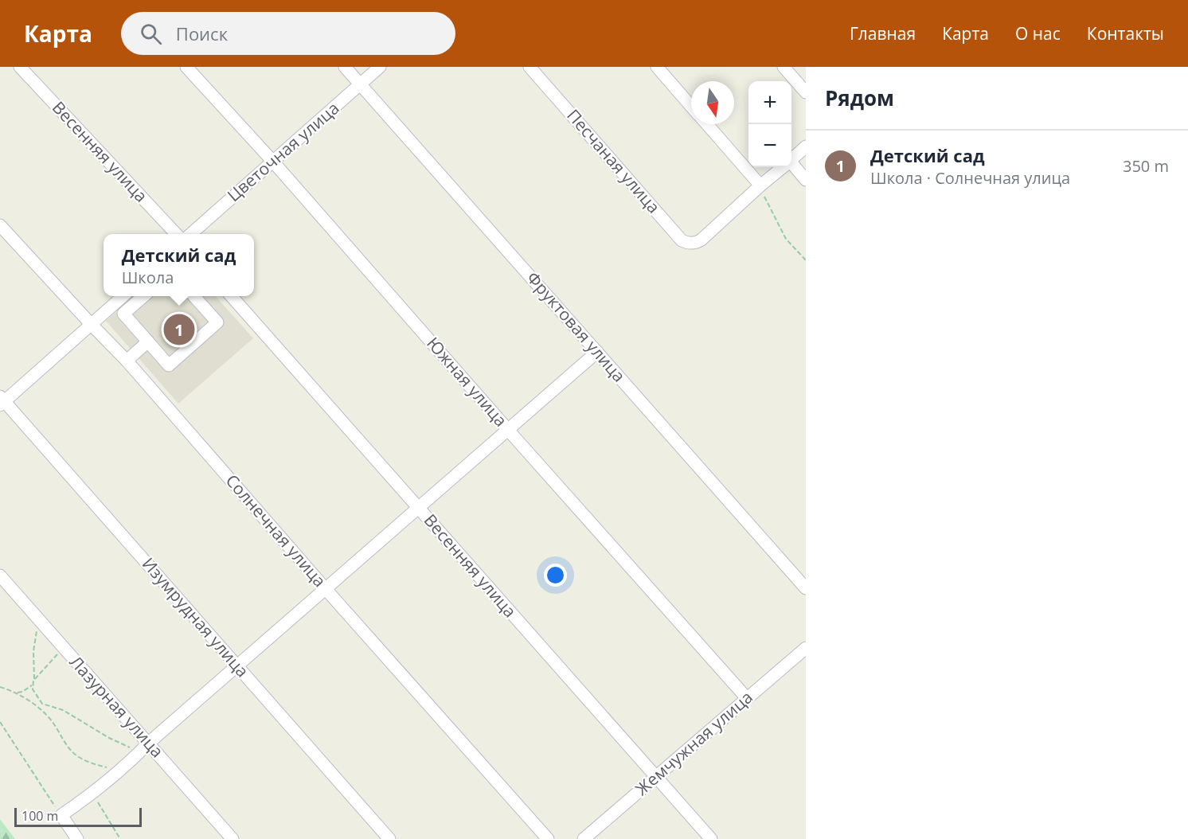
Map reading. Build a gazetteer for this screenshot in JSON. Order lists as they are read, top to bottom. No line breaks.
{"streets":{"street":["Весенняя улица","Цветочная улица","Песчаная улица","Фруктовая улица","Южная улица","Солнечная улица","Изумрудная улица","Лазурная улица","Жемчужная улица"]},"crossings":[["Весенняя улица","Жемчужная улица"],["Цветочная улица","Фруктовая улица"],["Цветочная улица","Южная улица"],["Южная улица","Жемчужная улица"]],"scale_bar":"100 m","north":"bottom","page":{"header":"Карта","search":"Поиск","nav":["Главная","Карта","О нас","Контакты"],"heading":"Рядом","map_buttons":["+","−"],"list":[{"mark":"1","name":"Детский сад","note":"Школа · Солнечная улица","value":"350 m"}],"popup":["Детский сад","Школа"],"pins":"1","scale":"100 m"}}
